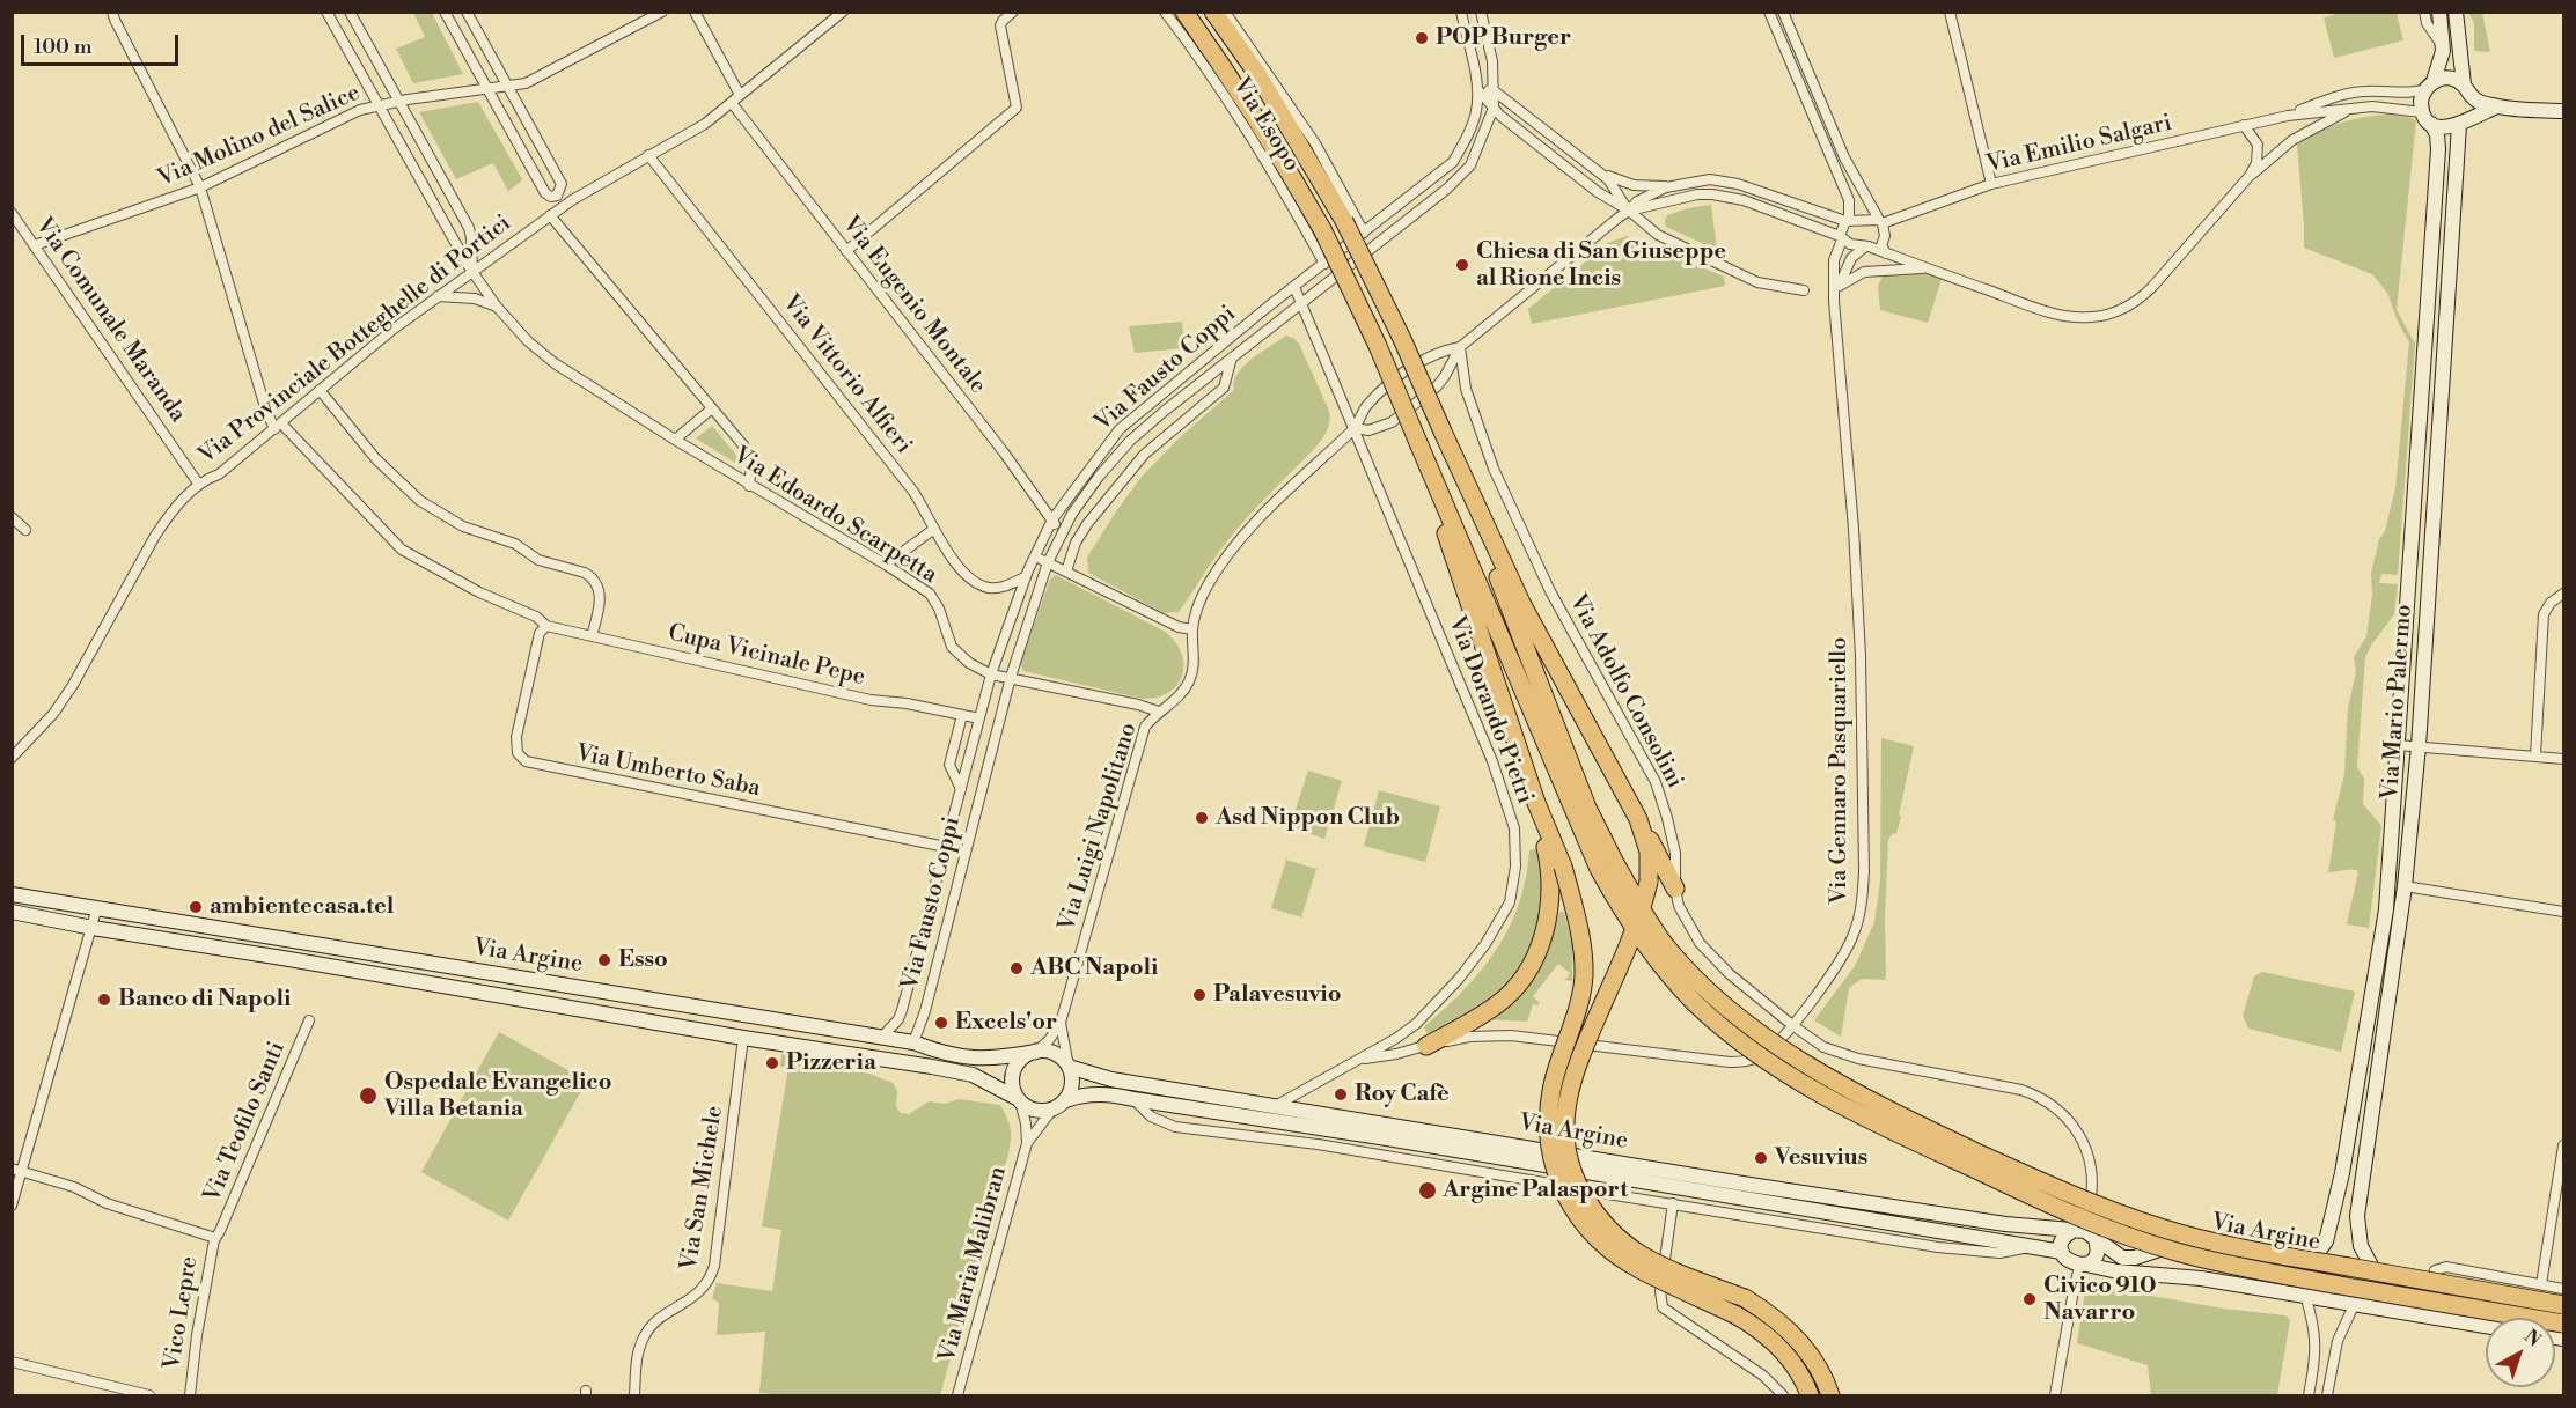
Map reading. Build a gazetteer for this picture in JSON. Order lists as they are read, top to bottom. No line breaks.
{"streets":{"street":["Via Esopo","Via Molino del Salice","Via Emilio Salgari","Via Eugenio Montale","Via Comunale Maranda","Via Provinciale Botteghelle di Portici","Via Fausto Coppi","Via Vittorio Alfieri","Via Edoardo Scarpetta","Cupa Vicinale Pepe","Via Adolfo Consolini","Via Mario Palermo","Via Dorando Pietri","Via Gennaro Pasquariello","Via Umberto Saba","Via Luigi Napolitano","Via Argine","Via Teofilo Santi","Via San Michele","Via Maria Malibran","Vico Lepre"]},"crossings":[["Via Esopo","Via Fausto Coppi"],["Via Molino del Salice","Via Comunale Maranda"],["Via Molino del Salice","Via Edoardo Scarpetta"],["Via Emilio Salgari","Via Mario Palermo"],["Via Emilio Salgari","Via Gennaro Pasquariello"],["Via Eugenio Montale","Via Provinciale Botteghelle di Portici"],["Via Eugenio Montale","Via Fausto Coppi"],["Via Comunale Maranda","Via Provinciale Botteghelle di Portici"],["Via Provinciale Botteghelle di Portici","Via Vittorio Alfieri"],["Via Provinciale Botteghelle di Portici","Via Edoardo Scarpetta"],["Via Provinciale Botteghelle di Portici","Cupa Vicinale Pepe"],["Via Fausto Coppi","Via Vittorio Alfieri"],["Via Fausto Coppi","Via Edoardo Scarpetta"],["Via Fausto Coppi","Cupa Vicinale Pepe"],["Via Fausto Coppi","Via Dorando Pietri"],["Via Fausto Coppi","Via Umberto Saba"],["Via Fausto Coppi","Via Argine"],["Via Edoardo Scarpetta","Via Luigi Napolitano"],["Cupa Vicinale Pepe","Via Umberto Saba"],["Via Adolfo Consolini","Via Gennaro Pasquariello"],["Via Adolfo Consolini","Via Luigi Napolitano"],["Via Adolfo Consolini","Via Argine"],["Via Mario Palermo","Via Argine"],["Via Dorando Pietri","Via Gennaro Pasquariello"],["Via Dorando Pietri","Via Luigi Napolitano"],["Via Dorando Pietri","Via Argine"],["Via Luigi Napolitano","Via Argine"],["Via Luigi Napolitano","Via Maria Malibran"],["Via Argine","Via San Michele"],["Via Argine","Via Maria Malibran"],["Via Teofilo Santi","Vico Lepre"]],"places":["POP Burger","Chiesa di San Giuseppe al Rione Incis","Asd Nippon Club","ambientecasa.tel","Esso","ABC Napoli","Palavesuvio","Banco di Napoli","Excels'or","Pizzeria","Roy Cafè","Ospedale Evangelico Villa Betania","Vesuvius","Argine Palasport","Civico 910 Navarro"],"scale_bar":"100 m","north":"top right"}
